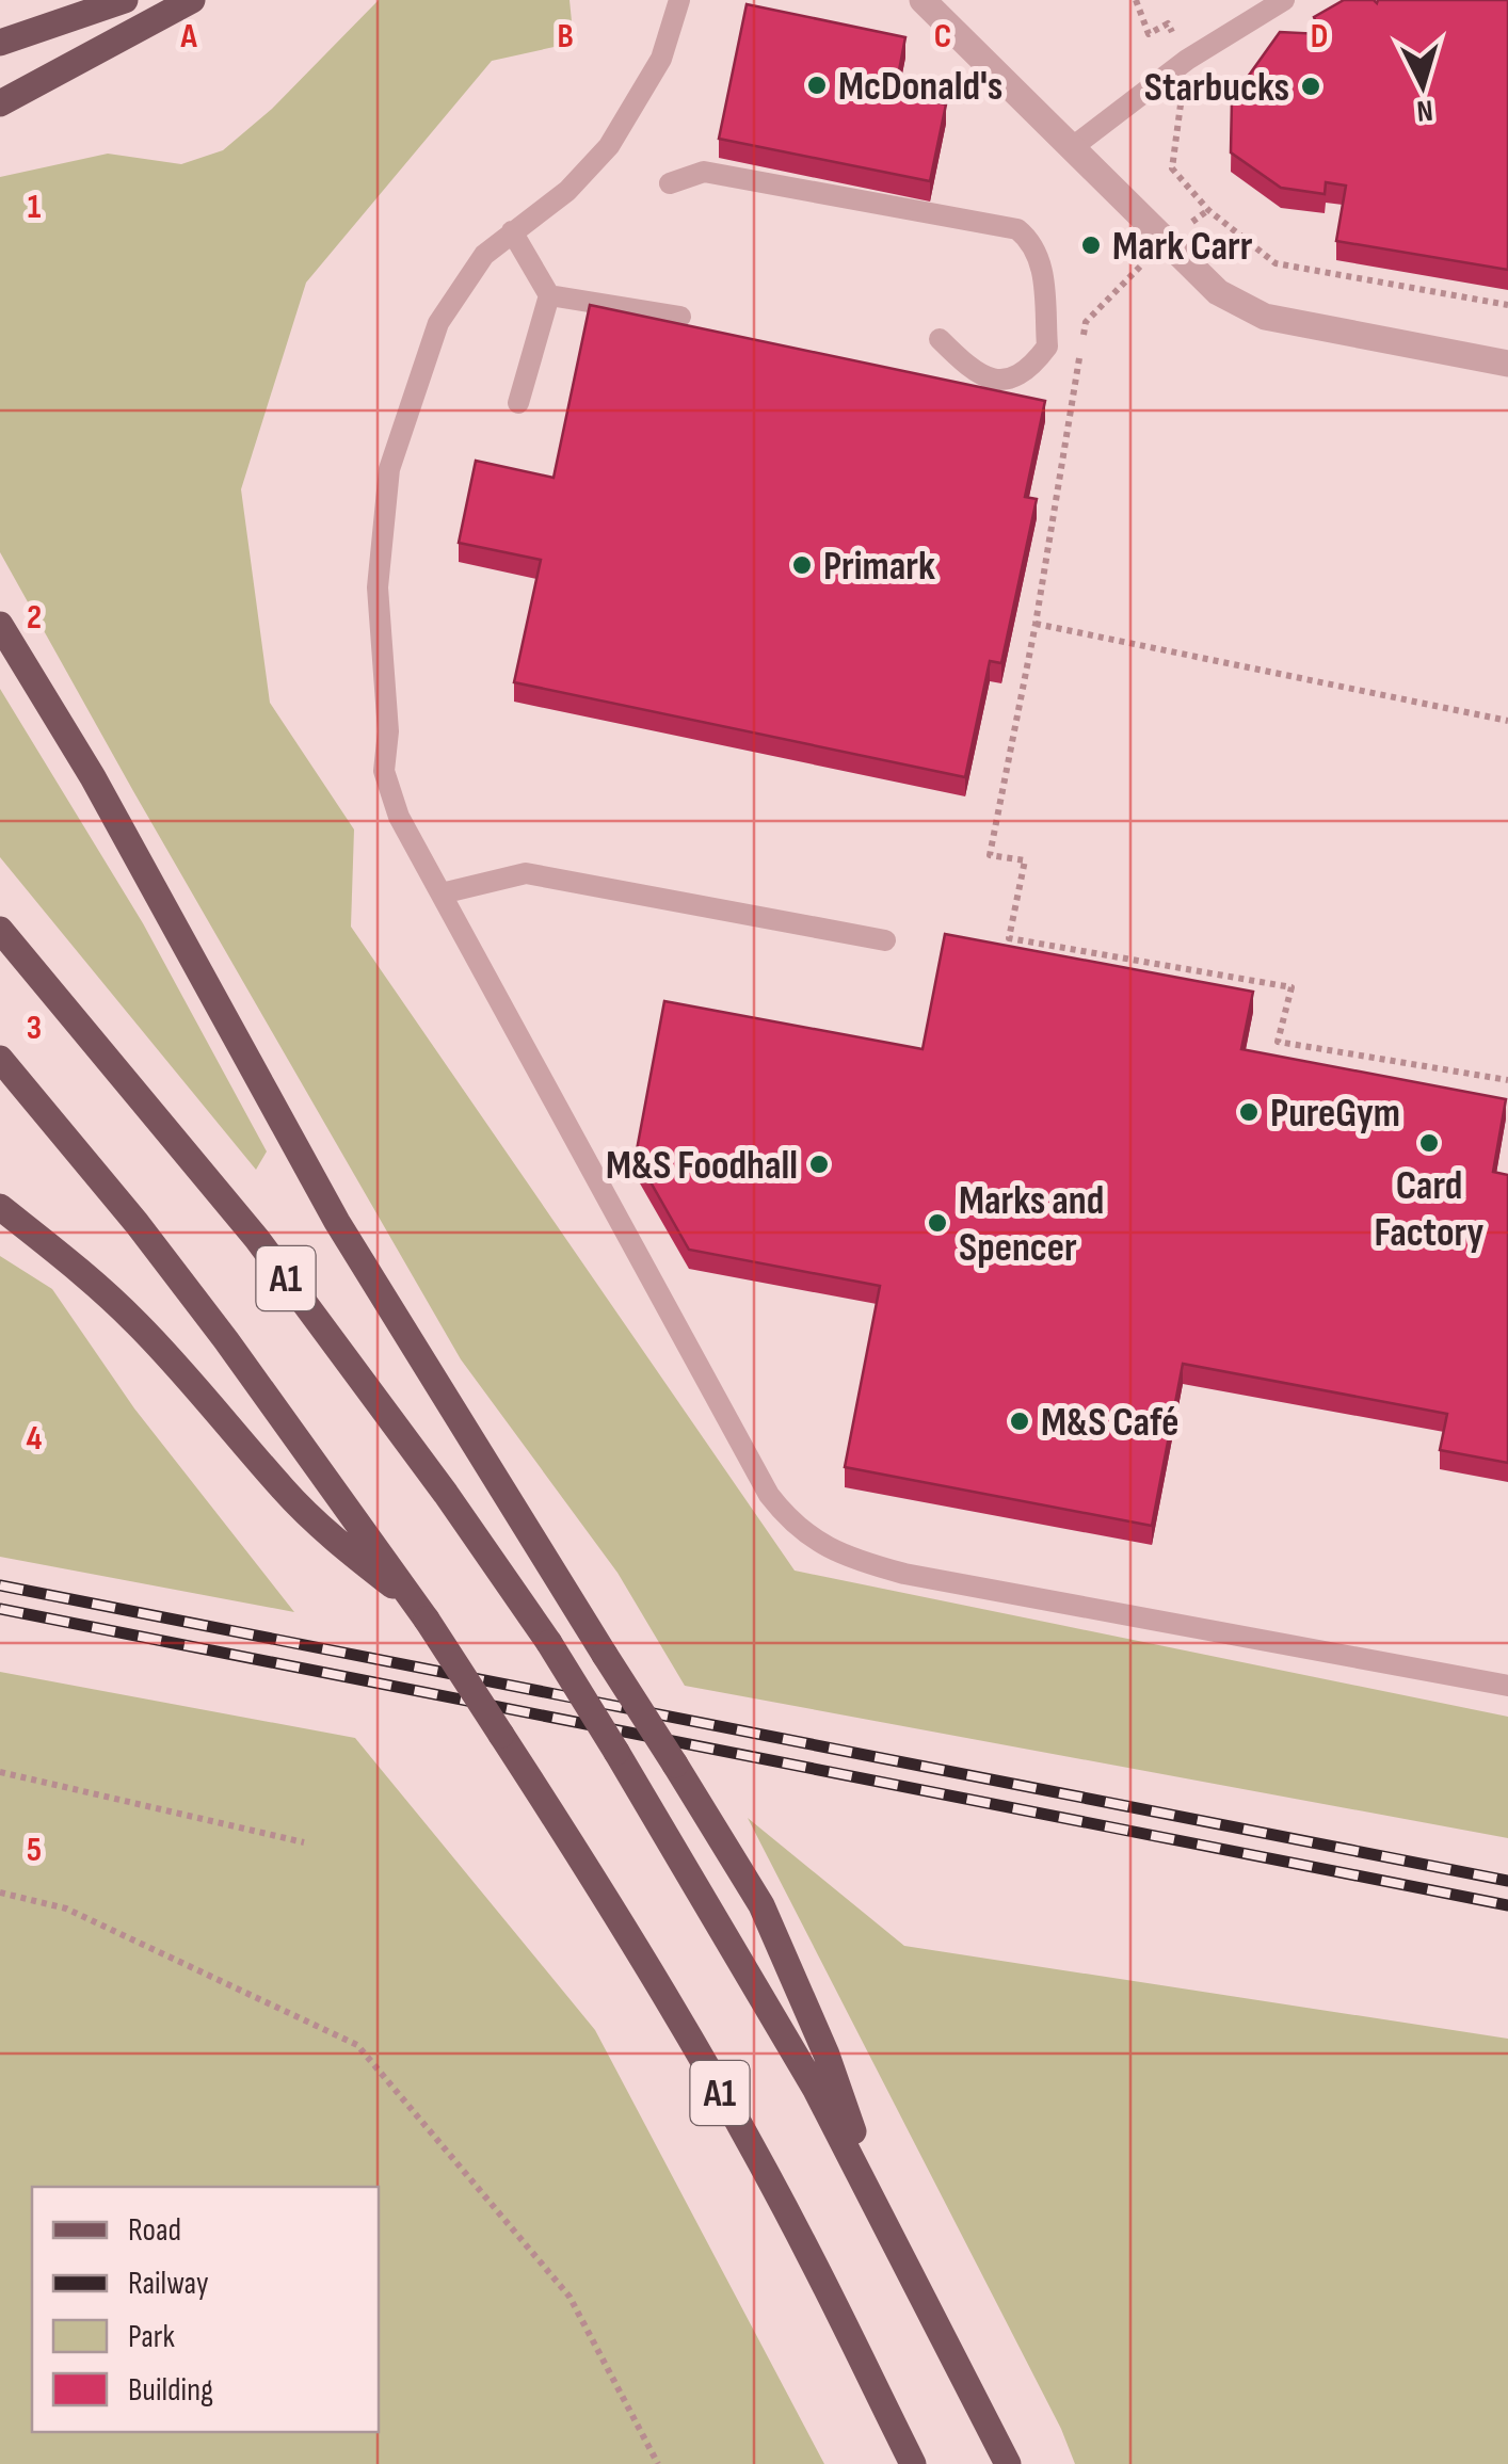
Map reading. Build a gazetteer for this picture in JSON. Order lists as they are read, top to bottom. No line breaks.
{"streets":{"main road":["A1"]},"places":["McDonald's","Starbucks","Mark Carr","Primark","PureGym","Card Factory","M&S Foodhall","Marks and Spencer","M&S Café"],"legend":["Road","Railway","Park","Building"],"north":"bottom","grid":{"columns":["A","B","C","D"],"rows":["1","2","3","4","5"]}}
